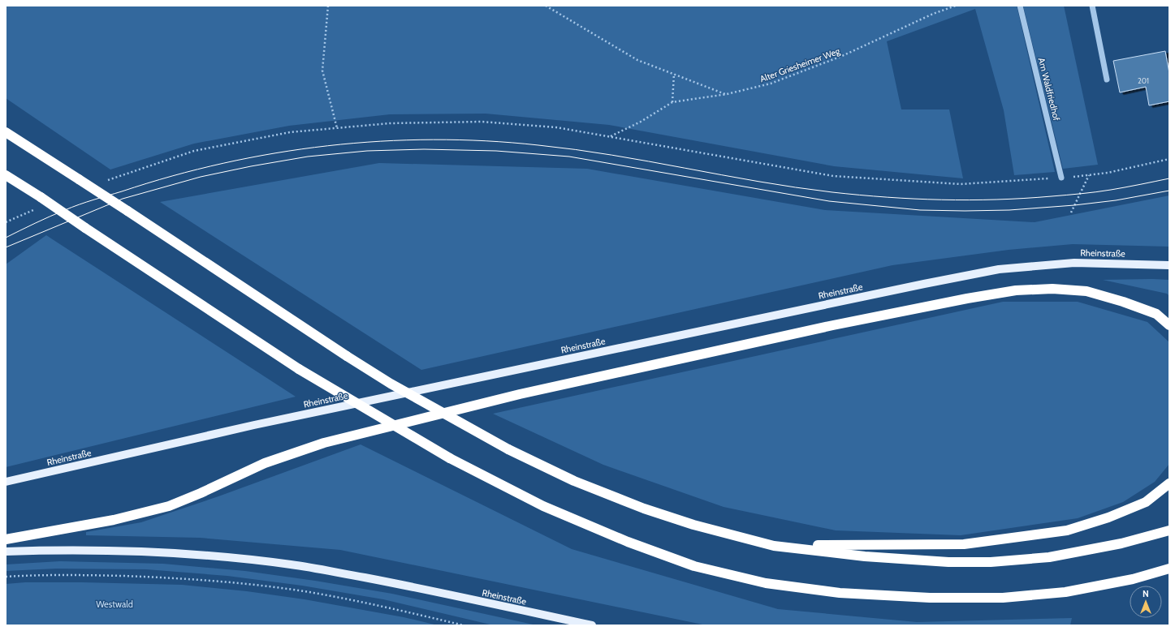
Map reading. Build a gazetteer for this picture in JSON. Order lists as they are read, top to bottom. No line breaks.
{"streets":{"main road":["Rheinstraße"],"lane":["Am Waldfriedhof"],"path":["Alter Griesheimer Weg"]},"parks":["Westwald"],"house_numbers":["201"],"north":"top"}
